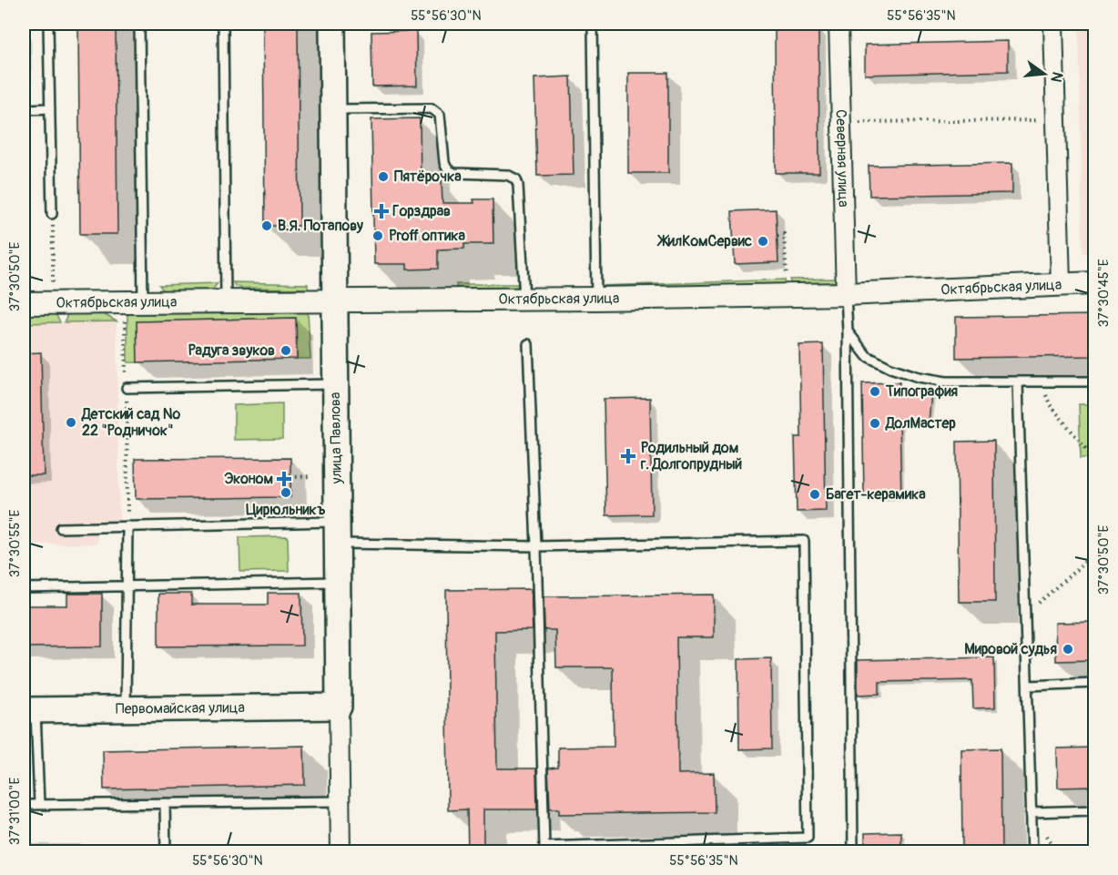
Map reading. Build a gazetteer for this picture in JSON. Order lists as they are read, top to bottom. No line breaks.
{"streets":{"main road":["улица Павлова","Первомайская улица"],"street":["Северная улица","Октябрьская улица"]},"crossings":[["Северная улица","Октябрьская улица"],["Октябрьская улица","улица Павлова"],["улица Павлова","Первомайская улица"]],"places":{"other":["Пятёрочка","В.Я. Потапову","Proff оптика","ЖилКомСервис","Радуга звуков","Типография","Детский сад № 22 \"Родничок\"","ДолМастер","Цирюльникъ","Багет-керамика","Мировой судья"],"health":["Горздрав","Родильный дом г. Долгопрудный","Эконом"]},"north":"right","coordinates":["55°56'30\"N","55°56'35\"N","37°30'50\"E","37°30'45\"E","37°30'55\"E","37°31'00\"E"]}
